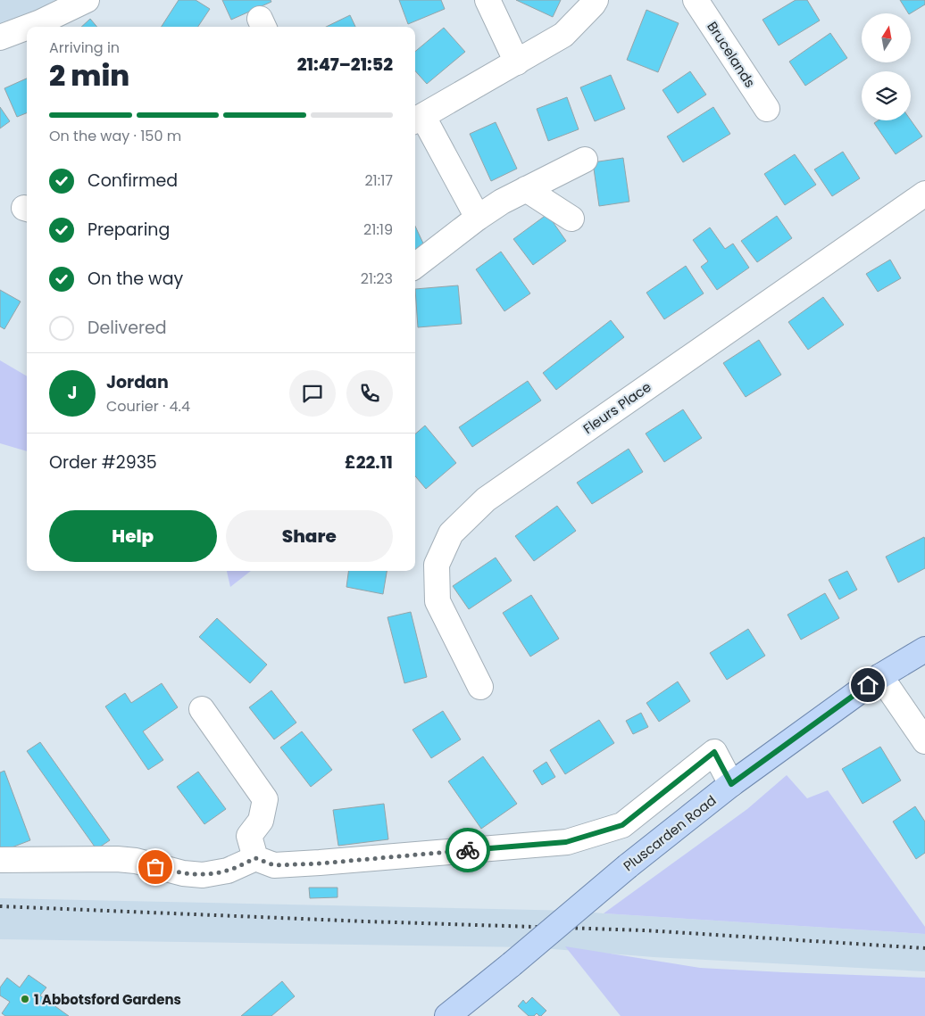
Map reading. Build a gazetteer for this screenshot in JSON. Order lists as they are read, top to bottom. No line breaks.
{"streets":{"main road":["Pluscarden Road"],"street":["Brucelands","Fleurs Place"]},"places":["1 Abbotsford Gardens"],"north":"top","page":{"heading":["2 min","Arriving in","21:47–21:52"],"panel":["Jordan","Courier · 4.4","Order #2935","£22.11"],"bar":"On the way · 150 m","list":[["Confirmed","21:17"],["Preparing","21:19"],["On the way","21:23"],"Delivered"],"round":"J","buttons":["Help","Share"]}}
